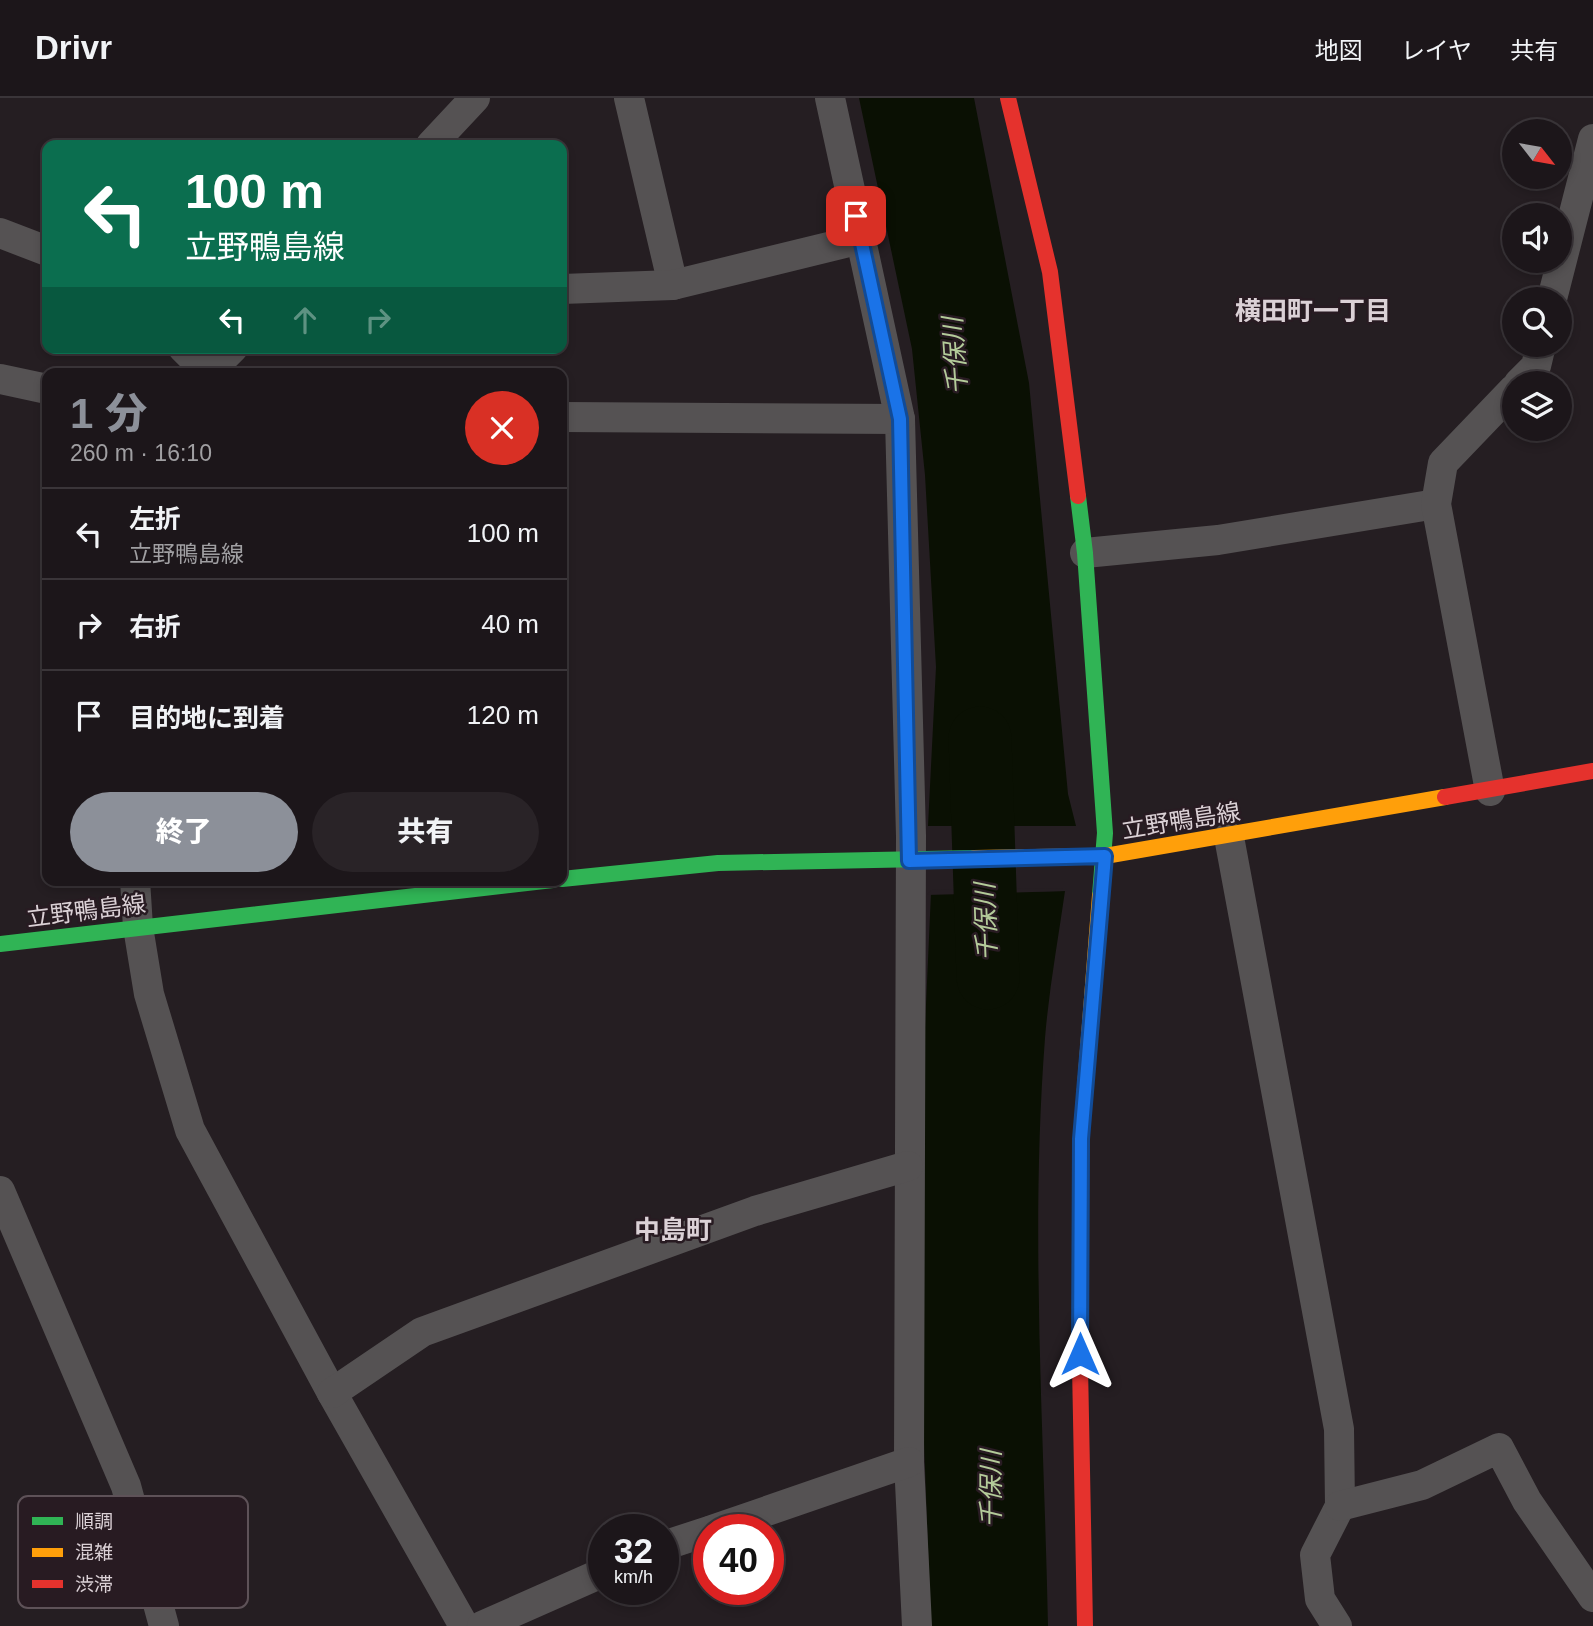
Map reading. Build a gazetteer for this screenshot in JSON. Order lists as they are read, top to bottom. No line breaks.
{"streets":{"main road":["立野鴨島線"]},"districts":["横田町一丁目","中島町"],"water":["千保川"],"legend":["順調","混雑","渋滞"],"north":"bottom right","page":{"header":"Drivr","nav":["地図","レイヤ","共有"],"turn":["100 m","立野鴨島線"],"heading":["1 分","260 m · 16:10"],"list":[{"name":"左折","note":"立野鴨島線","value":"100 m"},{"name":"右折","value":"40 m"},{"name":"目的地に到着","value":"120 m"}],"buttons":["終了","共有"],"speed":"32 km/h","limit":"40"}}
